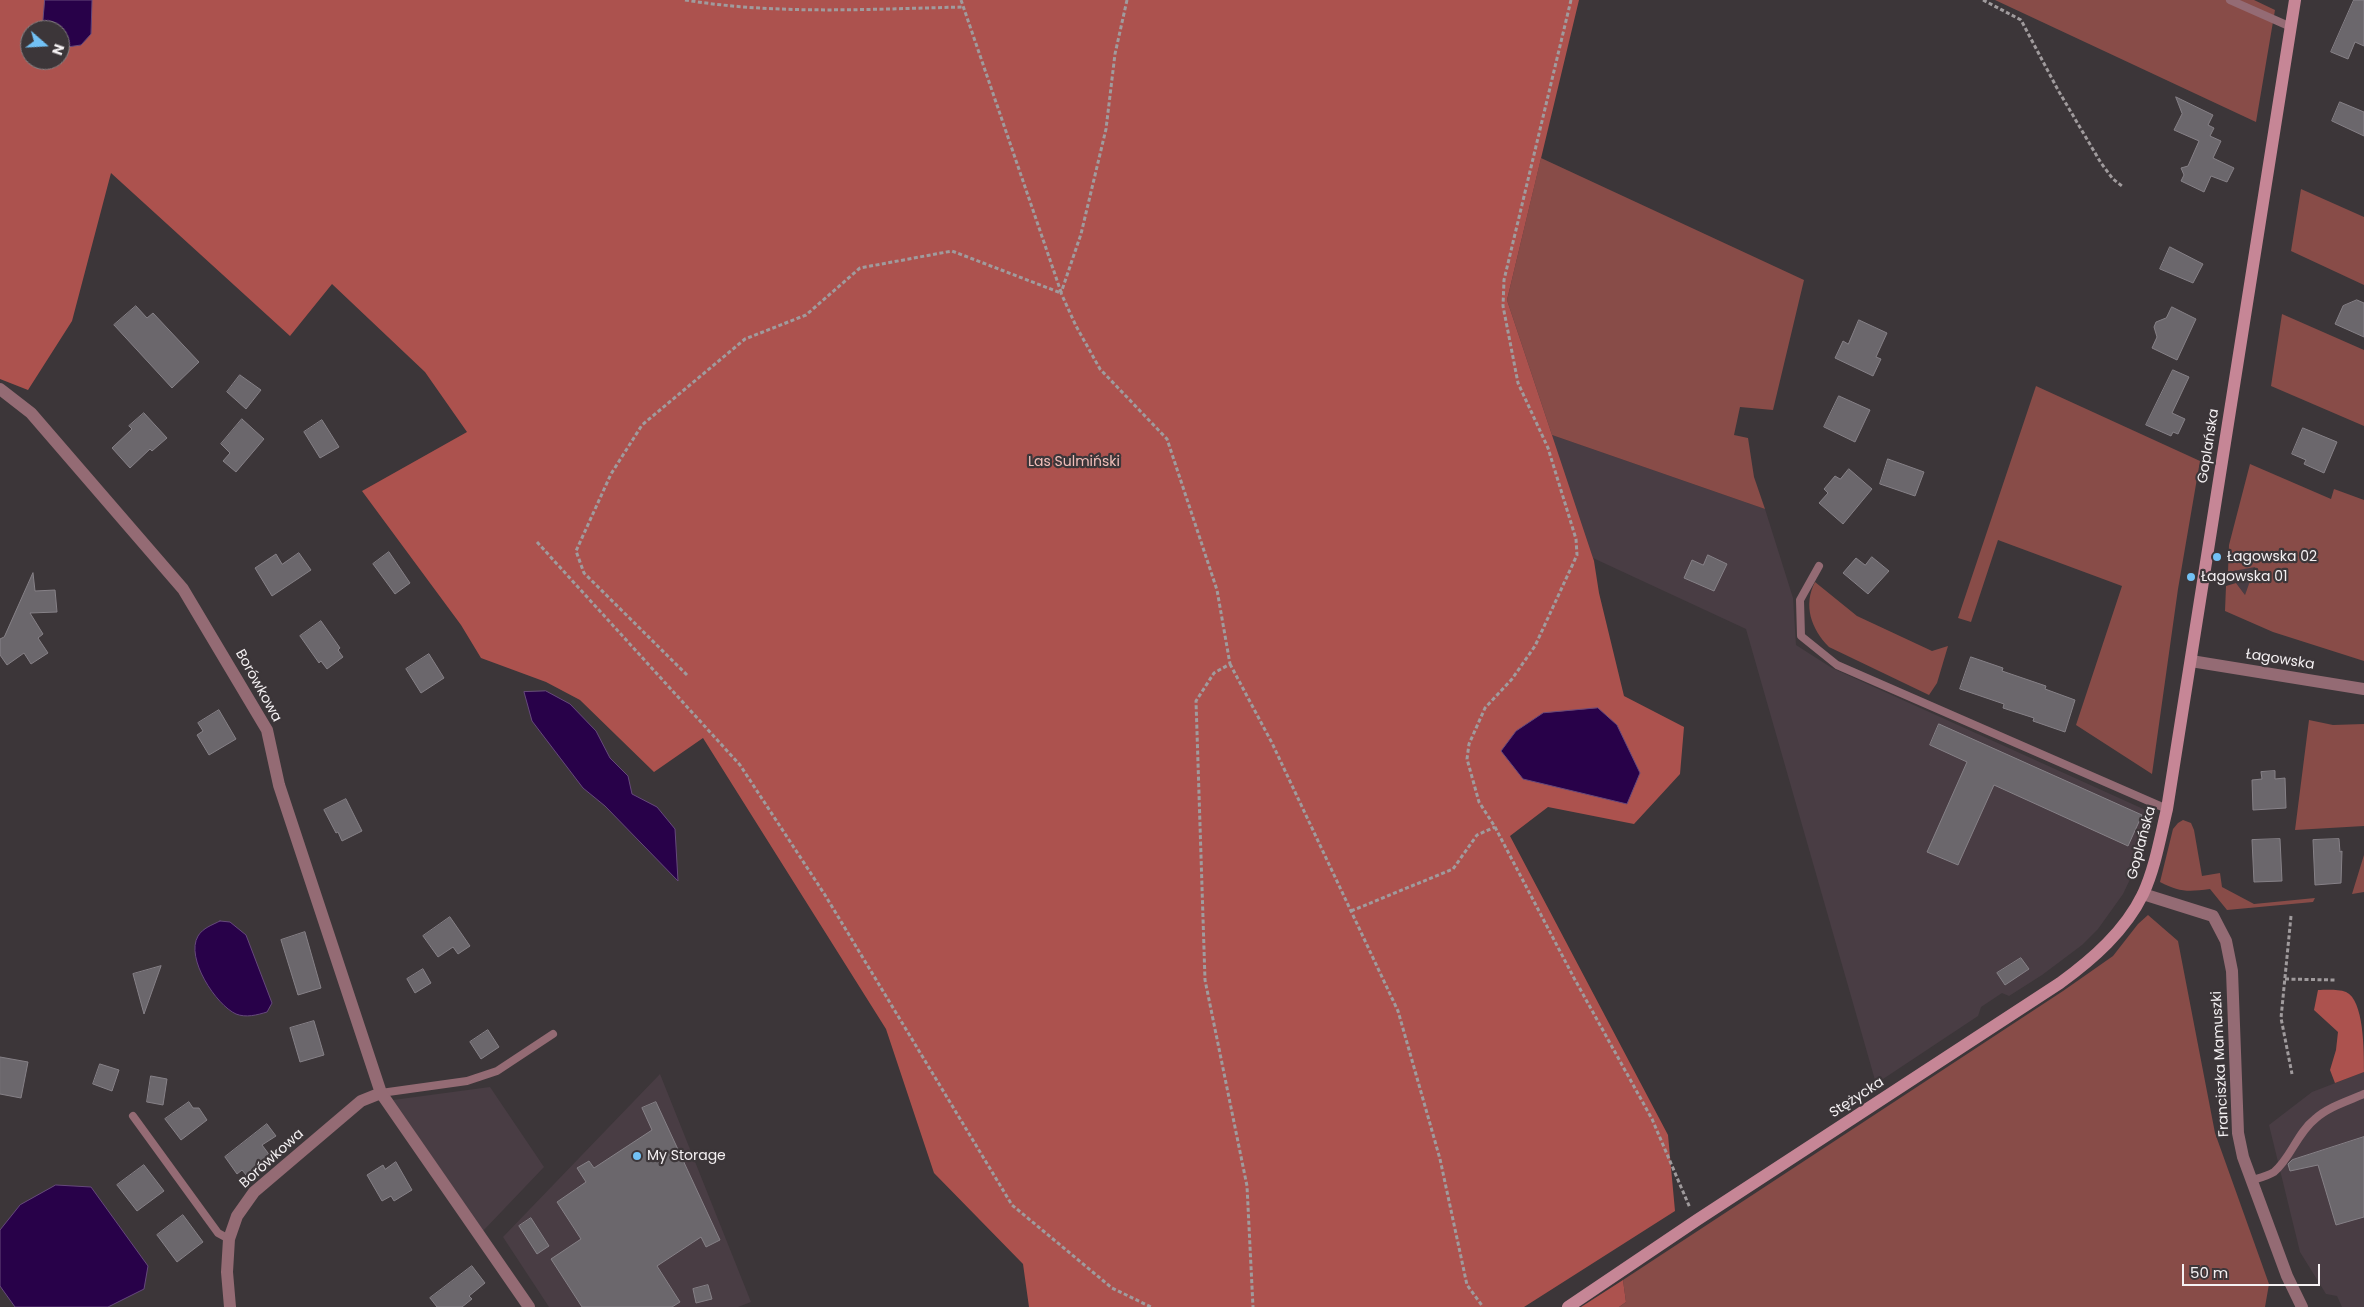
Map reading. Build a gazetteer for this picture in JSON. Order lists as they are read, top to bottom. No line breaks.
{"streets":{"street":["Goplańska","Łagowska","Borówkowa","Franciszka Mamuszki","Stężycka"]},"crossings":[["Goplańska","Łagowska"],["Goplańska","Franciszka Mamuszki"],["Goplańska","Stężycka"],["Franciszka Mamuszki","Stężycka"]],"parks":["Las Sulmiński"],"places":["Łagowska 02","Łagowska 01","My Storage"],"scale_bar":"50 m","north":"right"}
